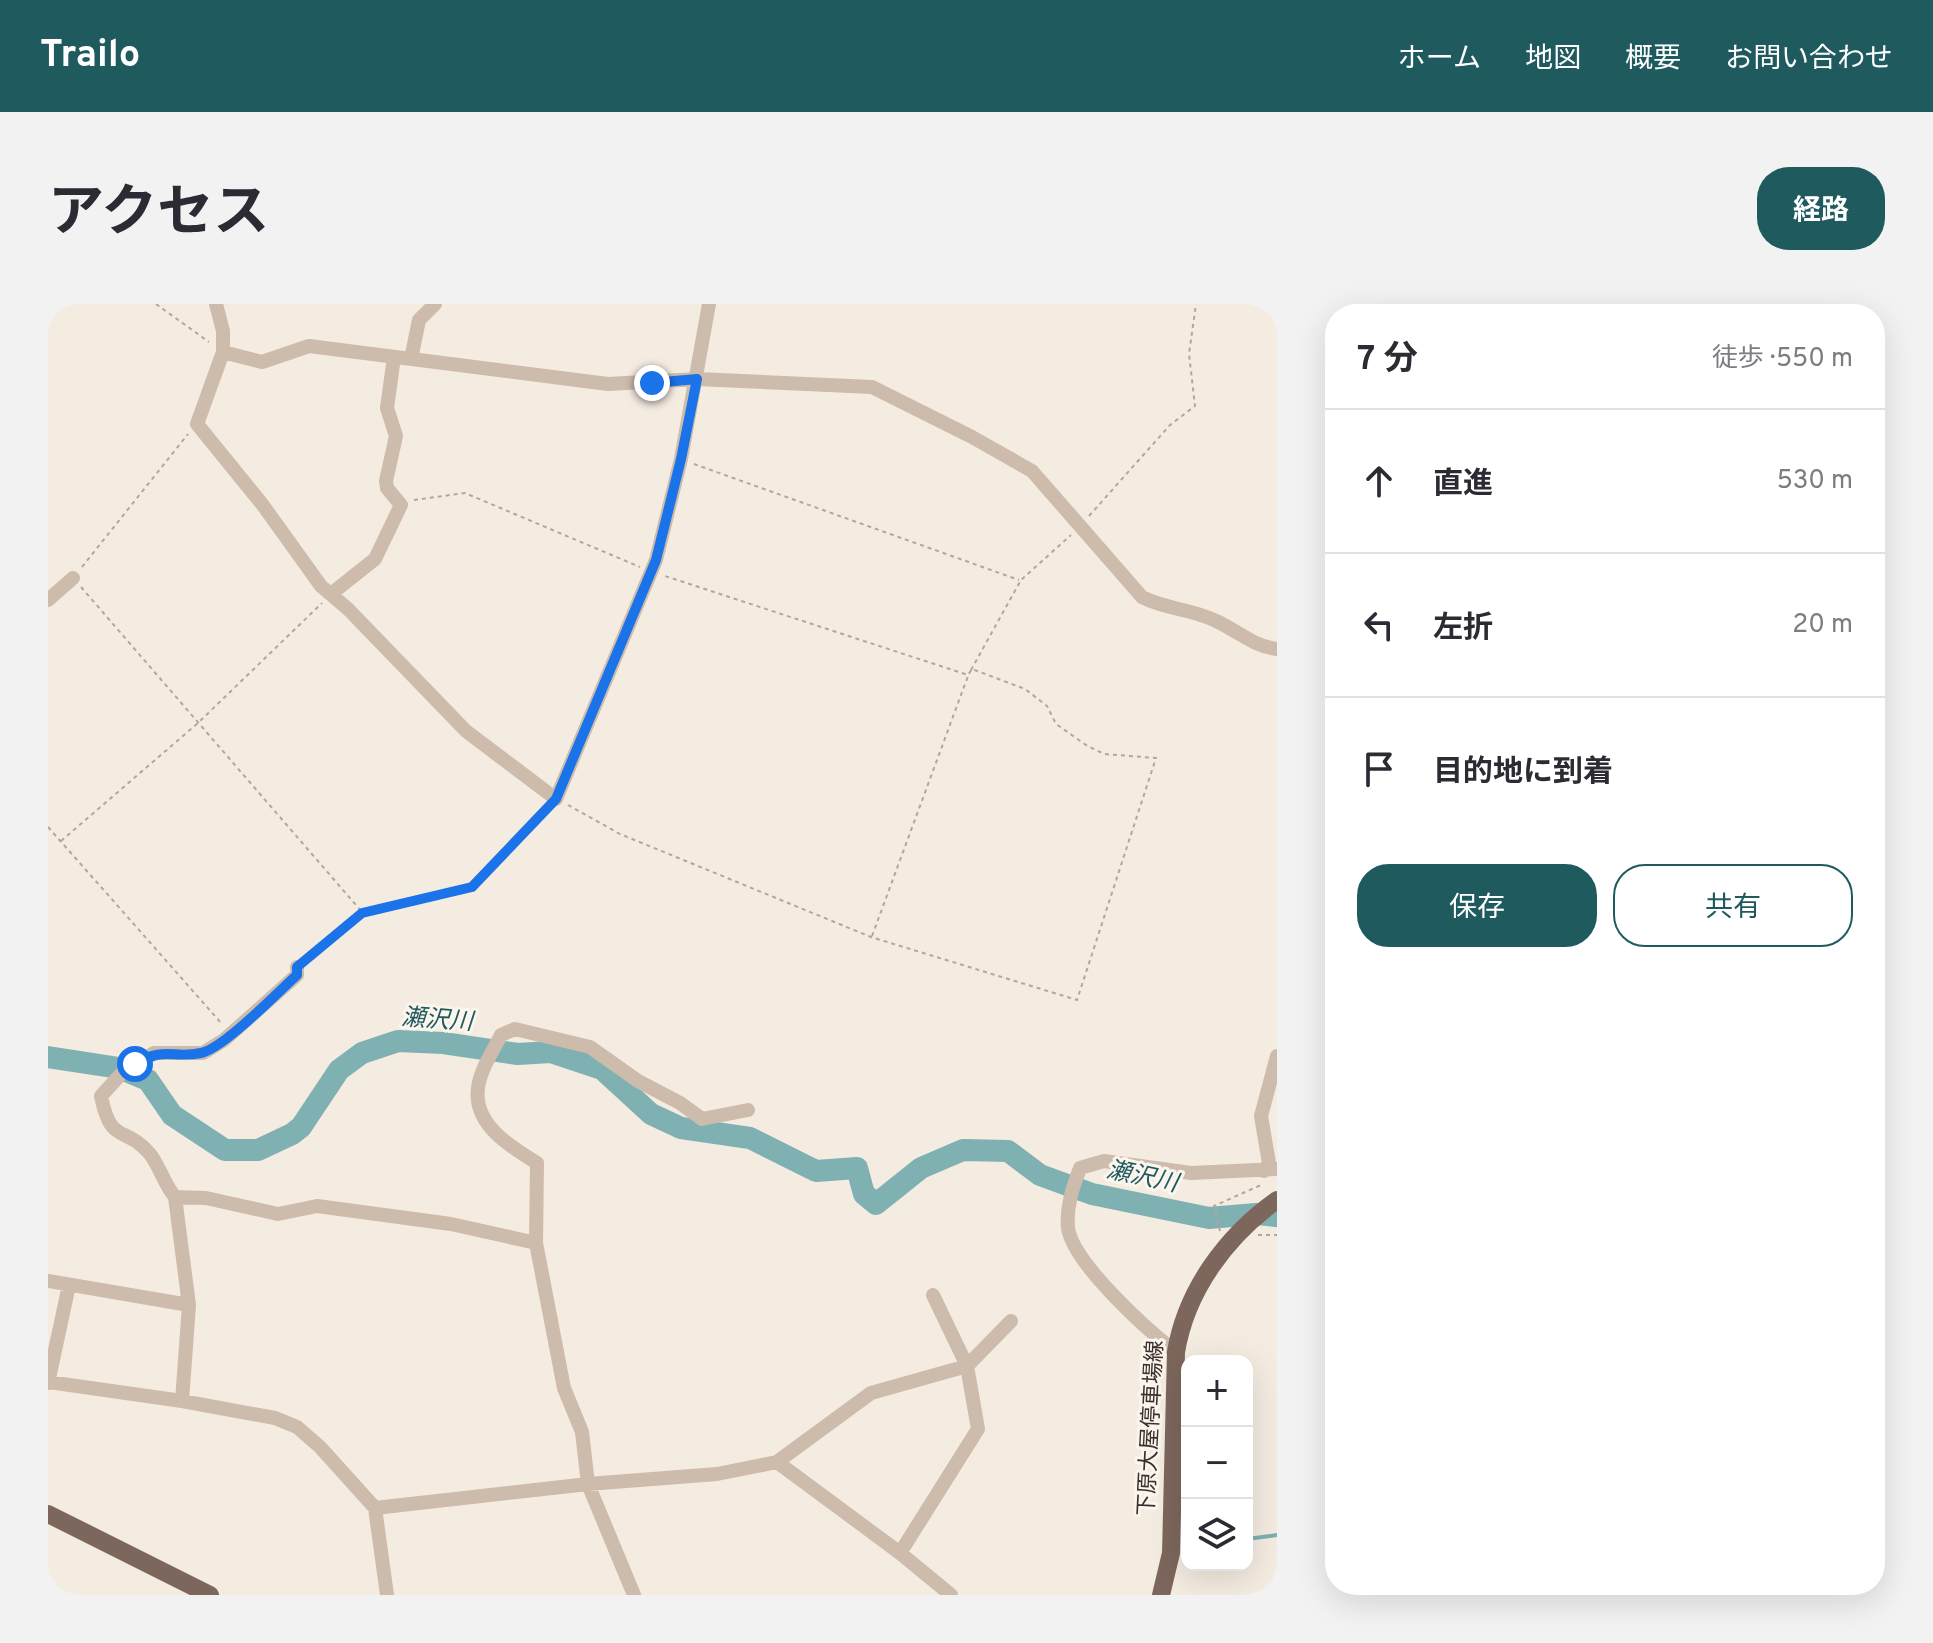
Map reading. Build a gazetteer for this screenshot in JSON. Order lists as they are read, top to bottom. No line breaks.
{"streets":{"main road":["下原大屋停車場線"]},"water":["瀬沢川"],"page":{"header":"Trailo","nav":["ホーム","地図","概要","お問い合わせ"],"title":"アクセス","buttons":["経路",["保存","共有"]],"heading":["7 分","徒歩 · 550 m"],"list":[["直進","530 m"],["左折","20 m"],"目的地に到着"],"map_buttons":["+","−"]}}
